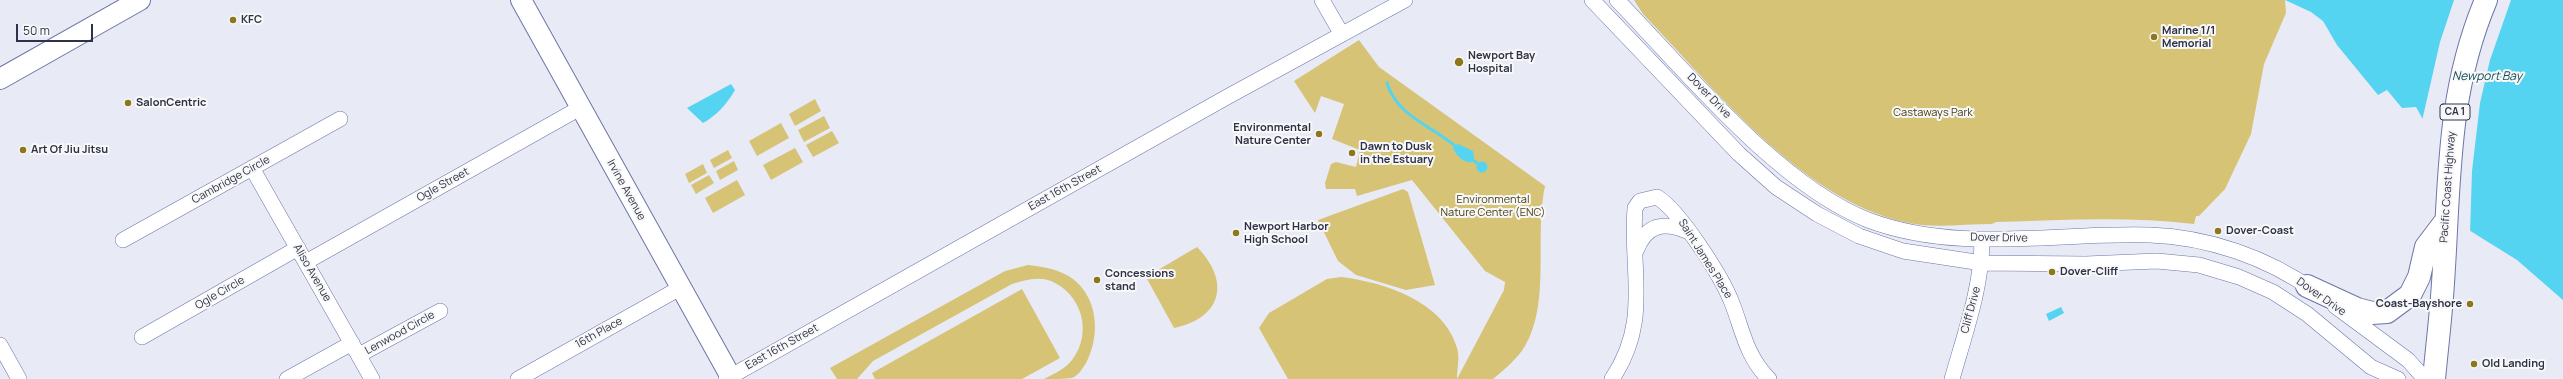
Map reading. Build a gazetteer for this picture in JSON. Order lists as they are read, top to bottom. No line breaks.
{"streets":{"highway":["CA 1","Pacific Coast Highway"],"main road":["Irvine Avenue"],"street":["Dover Drive","Cambridge Circle","Ogle Street","East 16th Street","Saint James Place","Aliso Avenue","Ogle Circle","Cliff Drive","Lenwood Circle","16th Place"]},"crossings":[["Dover Drive","Cliff Drive"],["Cambridge Circle","Aliso Avenue"],["Ogle Street","Irvine Avenue"],["Ogle Street","Aliso Avenue"],["East 16th Street","Irvine Avenue"],["Irvine Avenue","16th Place"],["Aliso Avenue","Ogle Circle"],["Aliso Avenue","Lenwood Circle"]],"water":["Newport Bay"],"parks":["Castaways Park","Environmental Nature Center (ENC)"],"places":["KFC","Marine 1/1 Memorial","Newport Bay Hospital","SalonCentric","Environmental Nature Center","Art Of Jiu Jitsu","Dawn to Dusk in the Estuary","Dover-Coast","Newport Harbor High School","Dover-Cliff","Concessions stand","Coast-Bayshore","Old Landing"],"scale_bar":"50 m"}
